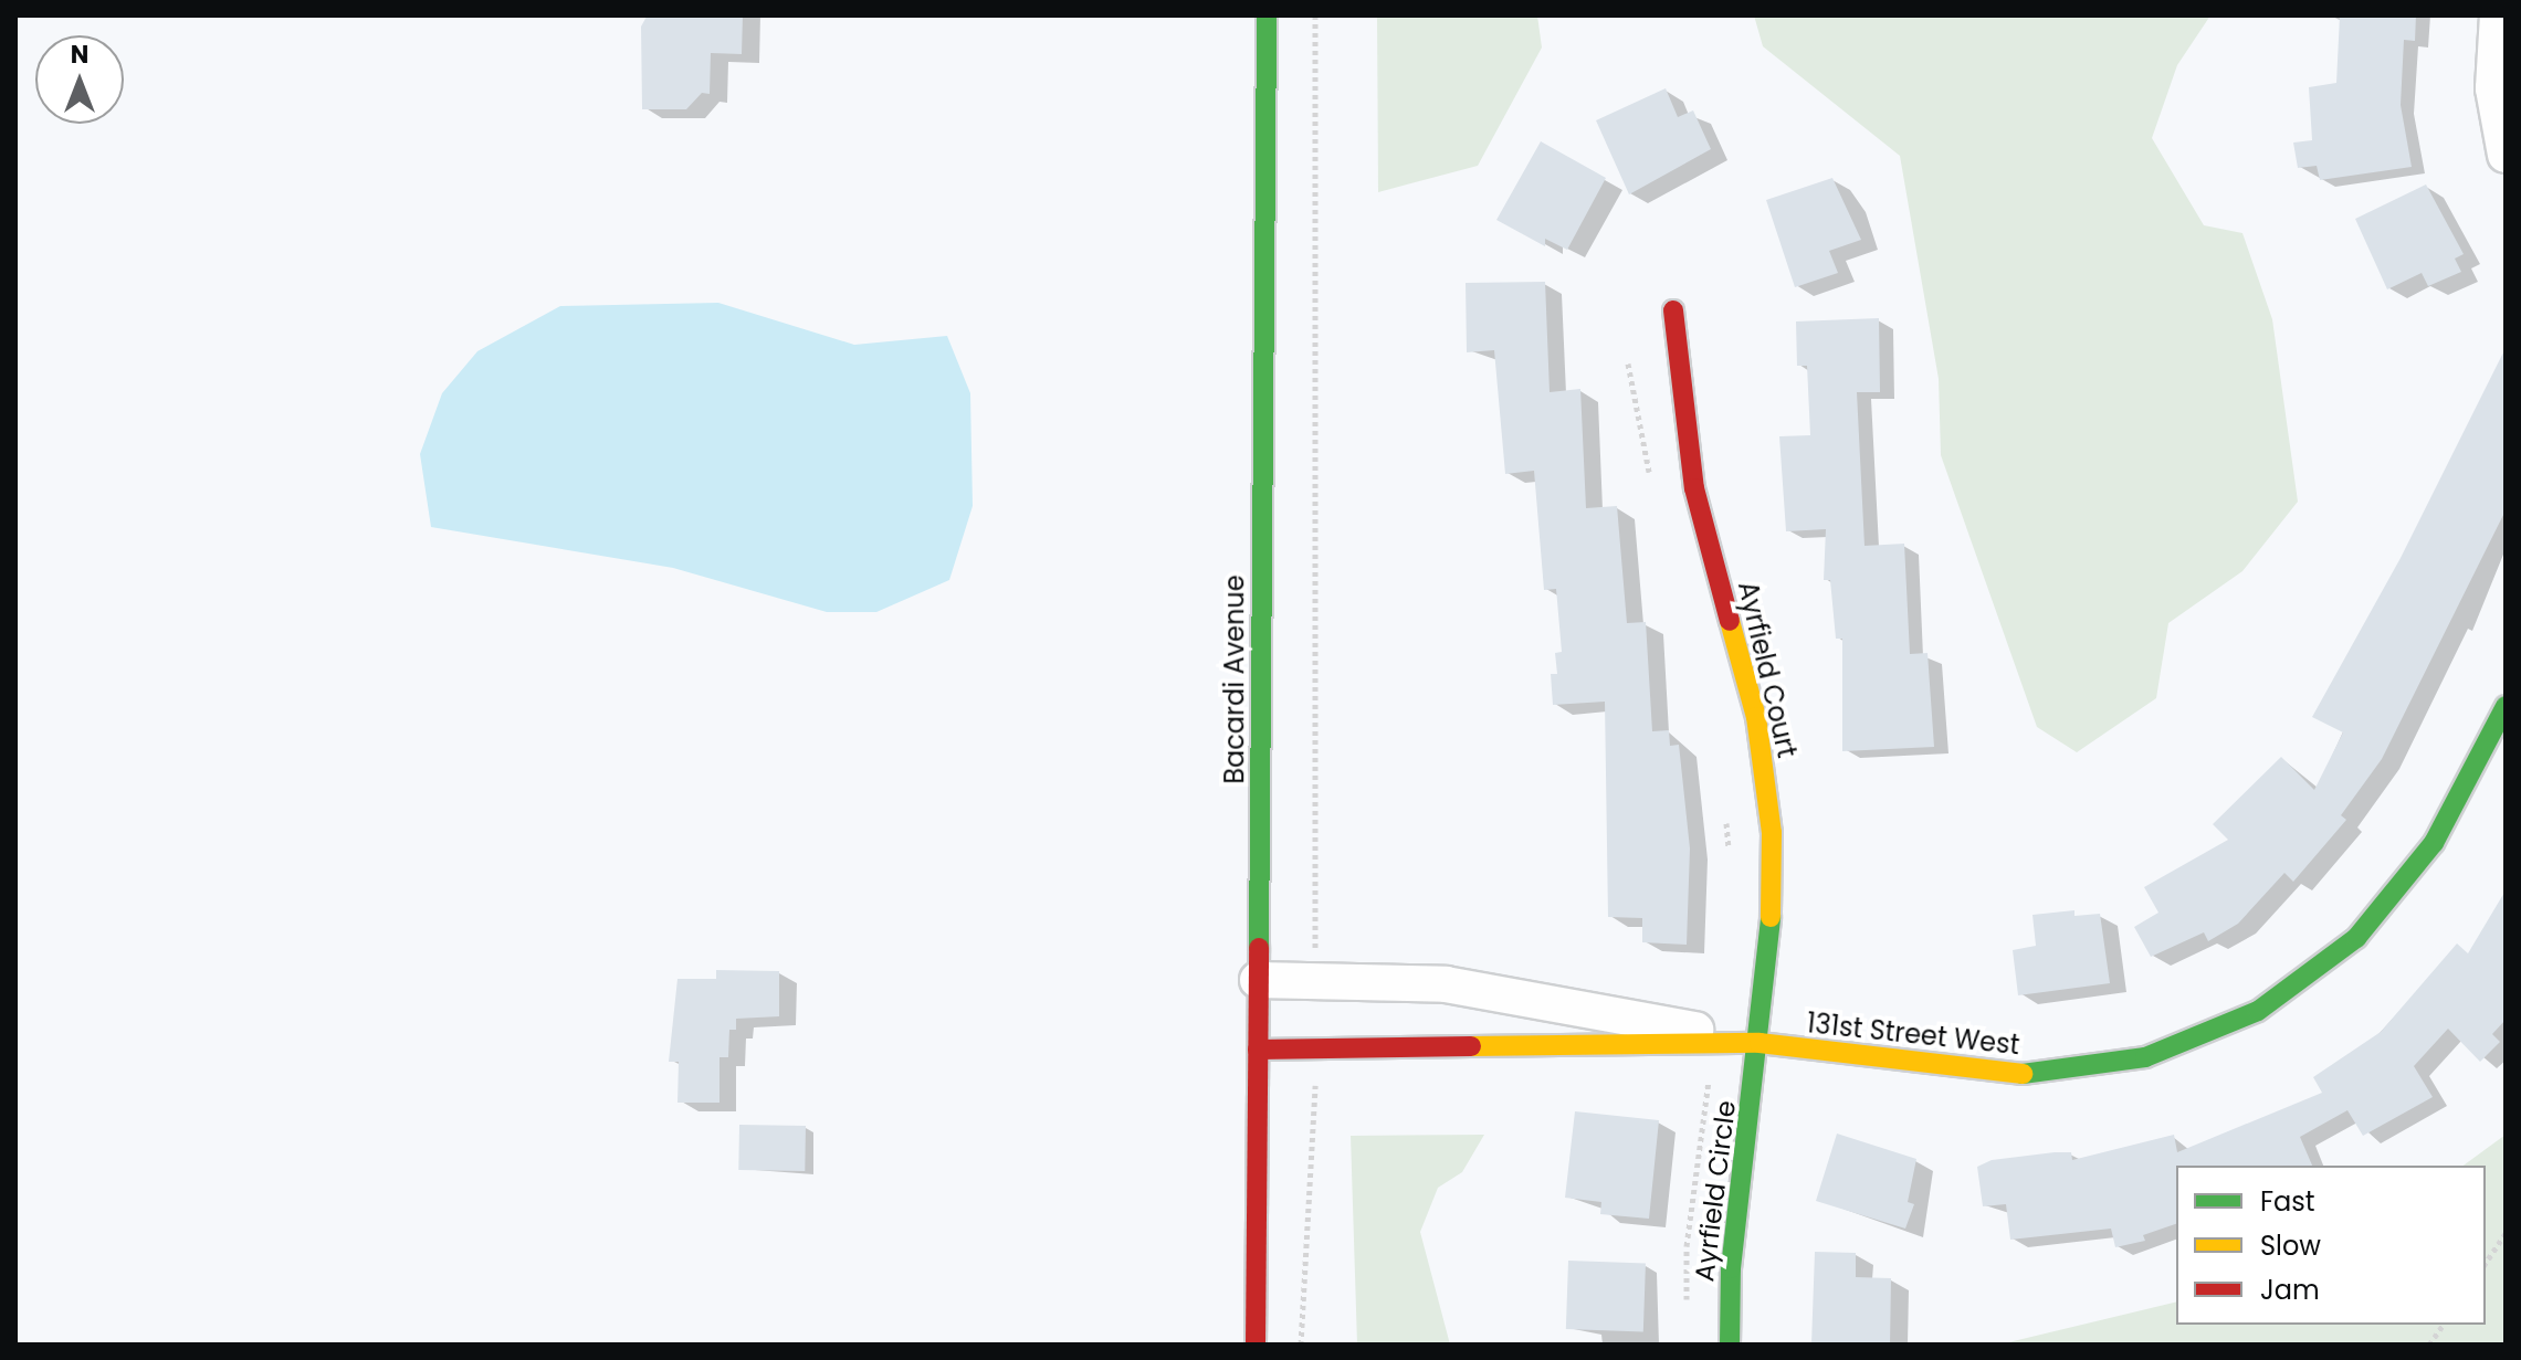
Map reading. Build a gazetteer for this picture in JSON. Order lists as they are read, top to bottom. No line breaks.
{"streets":{"street":["Ayrfield Court","Bacardi Avenue","131st Street West","Ayrfield Circle"]},"crossings":[["Ayrfield Court","131st Street West"],["Ayrfield Court","Ayrfield Circle"],["Bacardi Avenue","131st Street West"],["131st Street West","Ayrfield Circle"]],"legend":["Fast","Slow","Jam"],"north":"top"}
